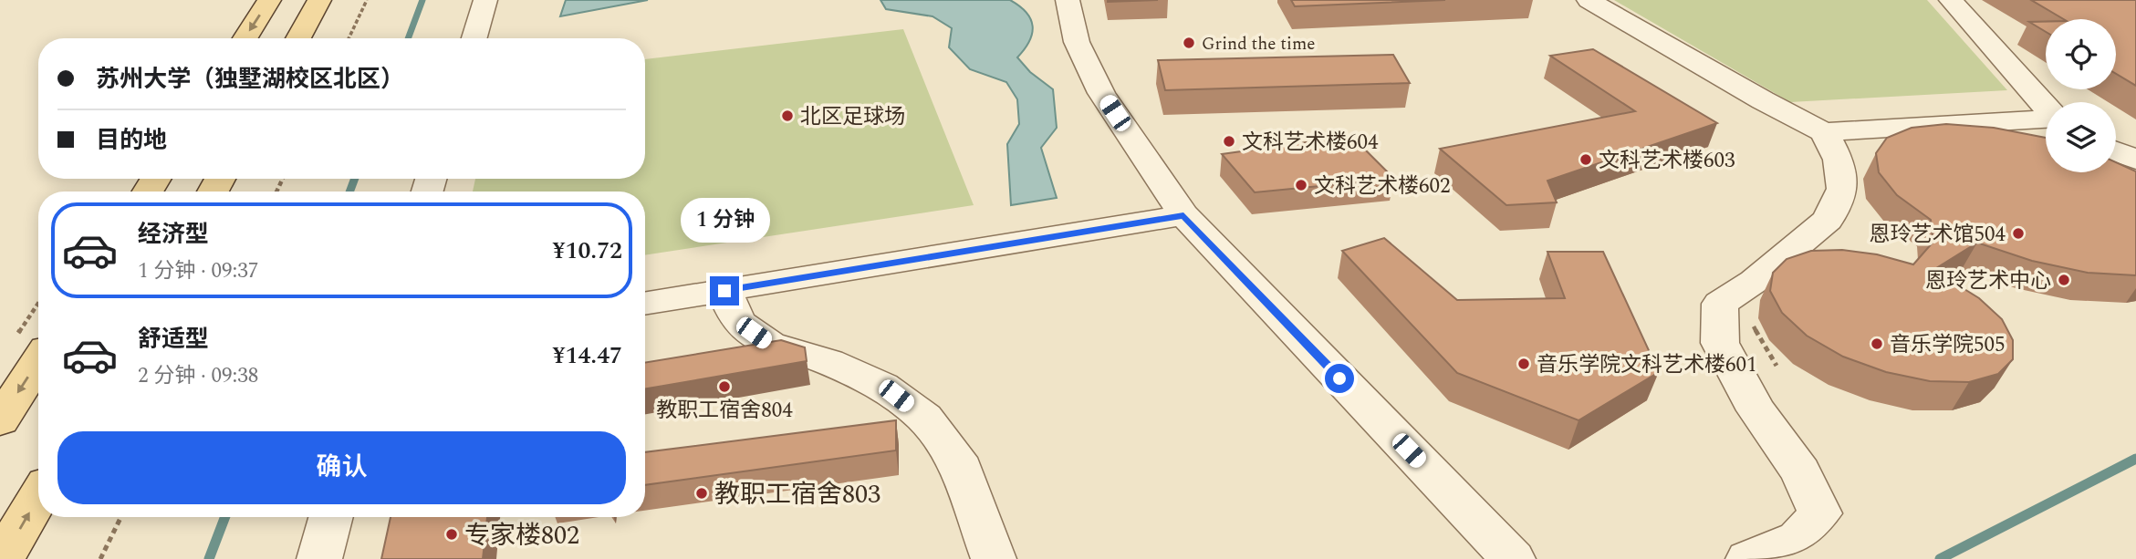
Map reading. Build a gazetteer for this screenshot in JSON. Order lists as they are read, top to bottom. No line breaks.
{"places":["Grind the time","北区足球场","文科艺术楼604","文科艺术楼603","文科艺术楼602","恩玲艺术馆504","恩玲艺术中心","音乐学院505","音乐学院文科艺术楼601","教职工宿舍804","教职工宿舍803","专家楼802"],"page":{"banner":["苏州大学（独墅湖校区北区）","目的地"],"bubble":"1 分钟","list":[{"name":"经济型","note":"1 分钟 · 09:37","value":"¥10.72"},{"name":"舒适型","note":"2 分钟 · 09:38","value":"¥14.47"}],"buttons":"确认"}}
